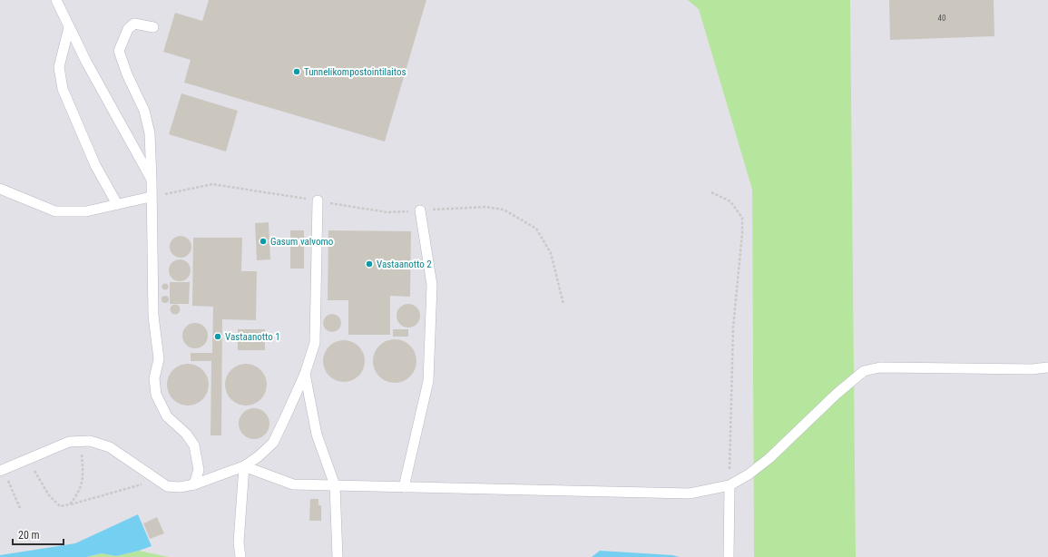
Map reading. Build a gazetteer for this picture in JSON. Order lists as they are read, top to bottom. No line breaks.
{"places":["Tunnelikompostointilaitos","Gasum valvomo","Vastaanotto 2","Vastaanotto 1"],"house_numbers":["40"],"scale_bar":"20 m"}
